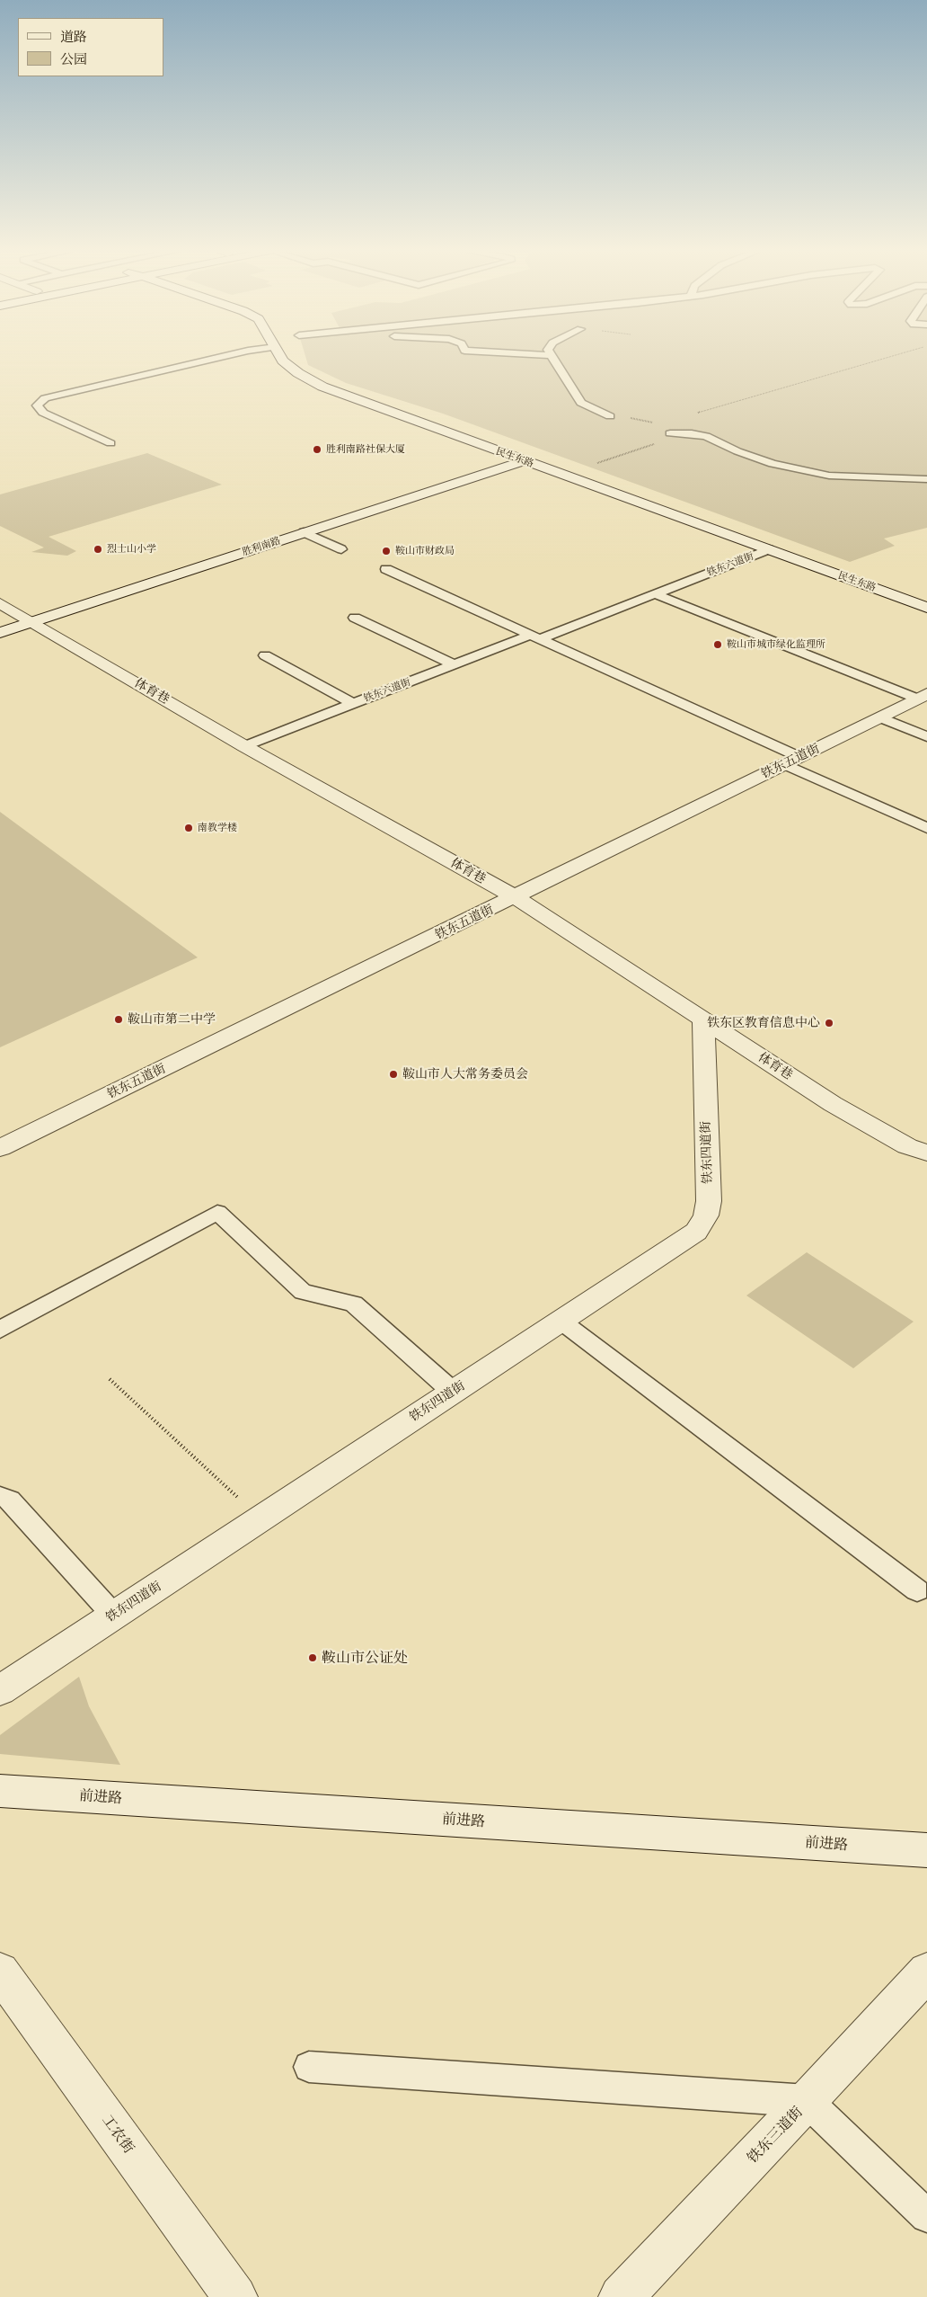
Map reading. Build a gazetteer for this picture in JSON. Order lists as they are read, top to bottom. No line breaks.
{"streets":{"main road":["民生东路","胜利南路","体育巷","铁东五道街","铁东四道街","前进路","工农街","铁东三道街"],"lane":["铁东六道街"]},"crossings":[["民生东路","胜利南路"],["民生东路","铁东六道街"],["胜利南路","体育巷"],["铁东六道街","体育巷"],["体育巷","铁东五道街"],["体育巷","铁东四道街"]],"places":["胜利南路社保大厦","烈士山小学","鞍山市财政局","鞍山市城市绿化监理所","南教学楼","鞍山市第二中学","铁东区教育信息中心","鞍山市人大常务委员会","鞍山市公证处"],"legend":["道路","公园"]}
